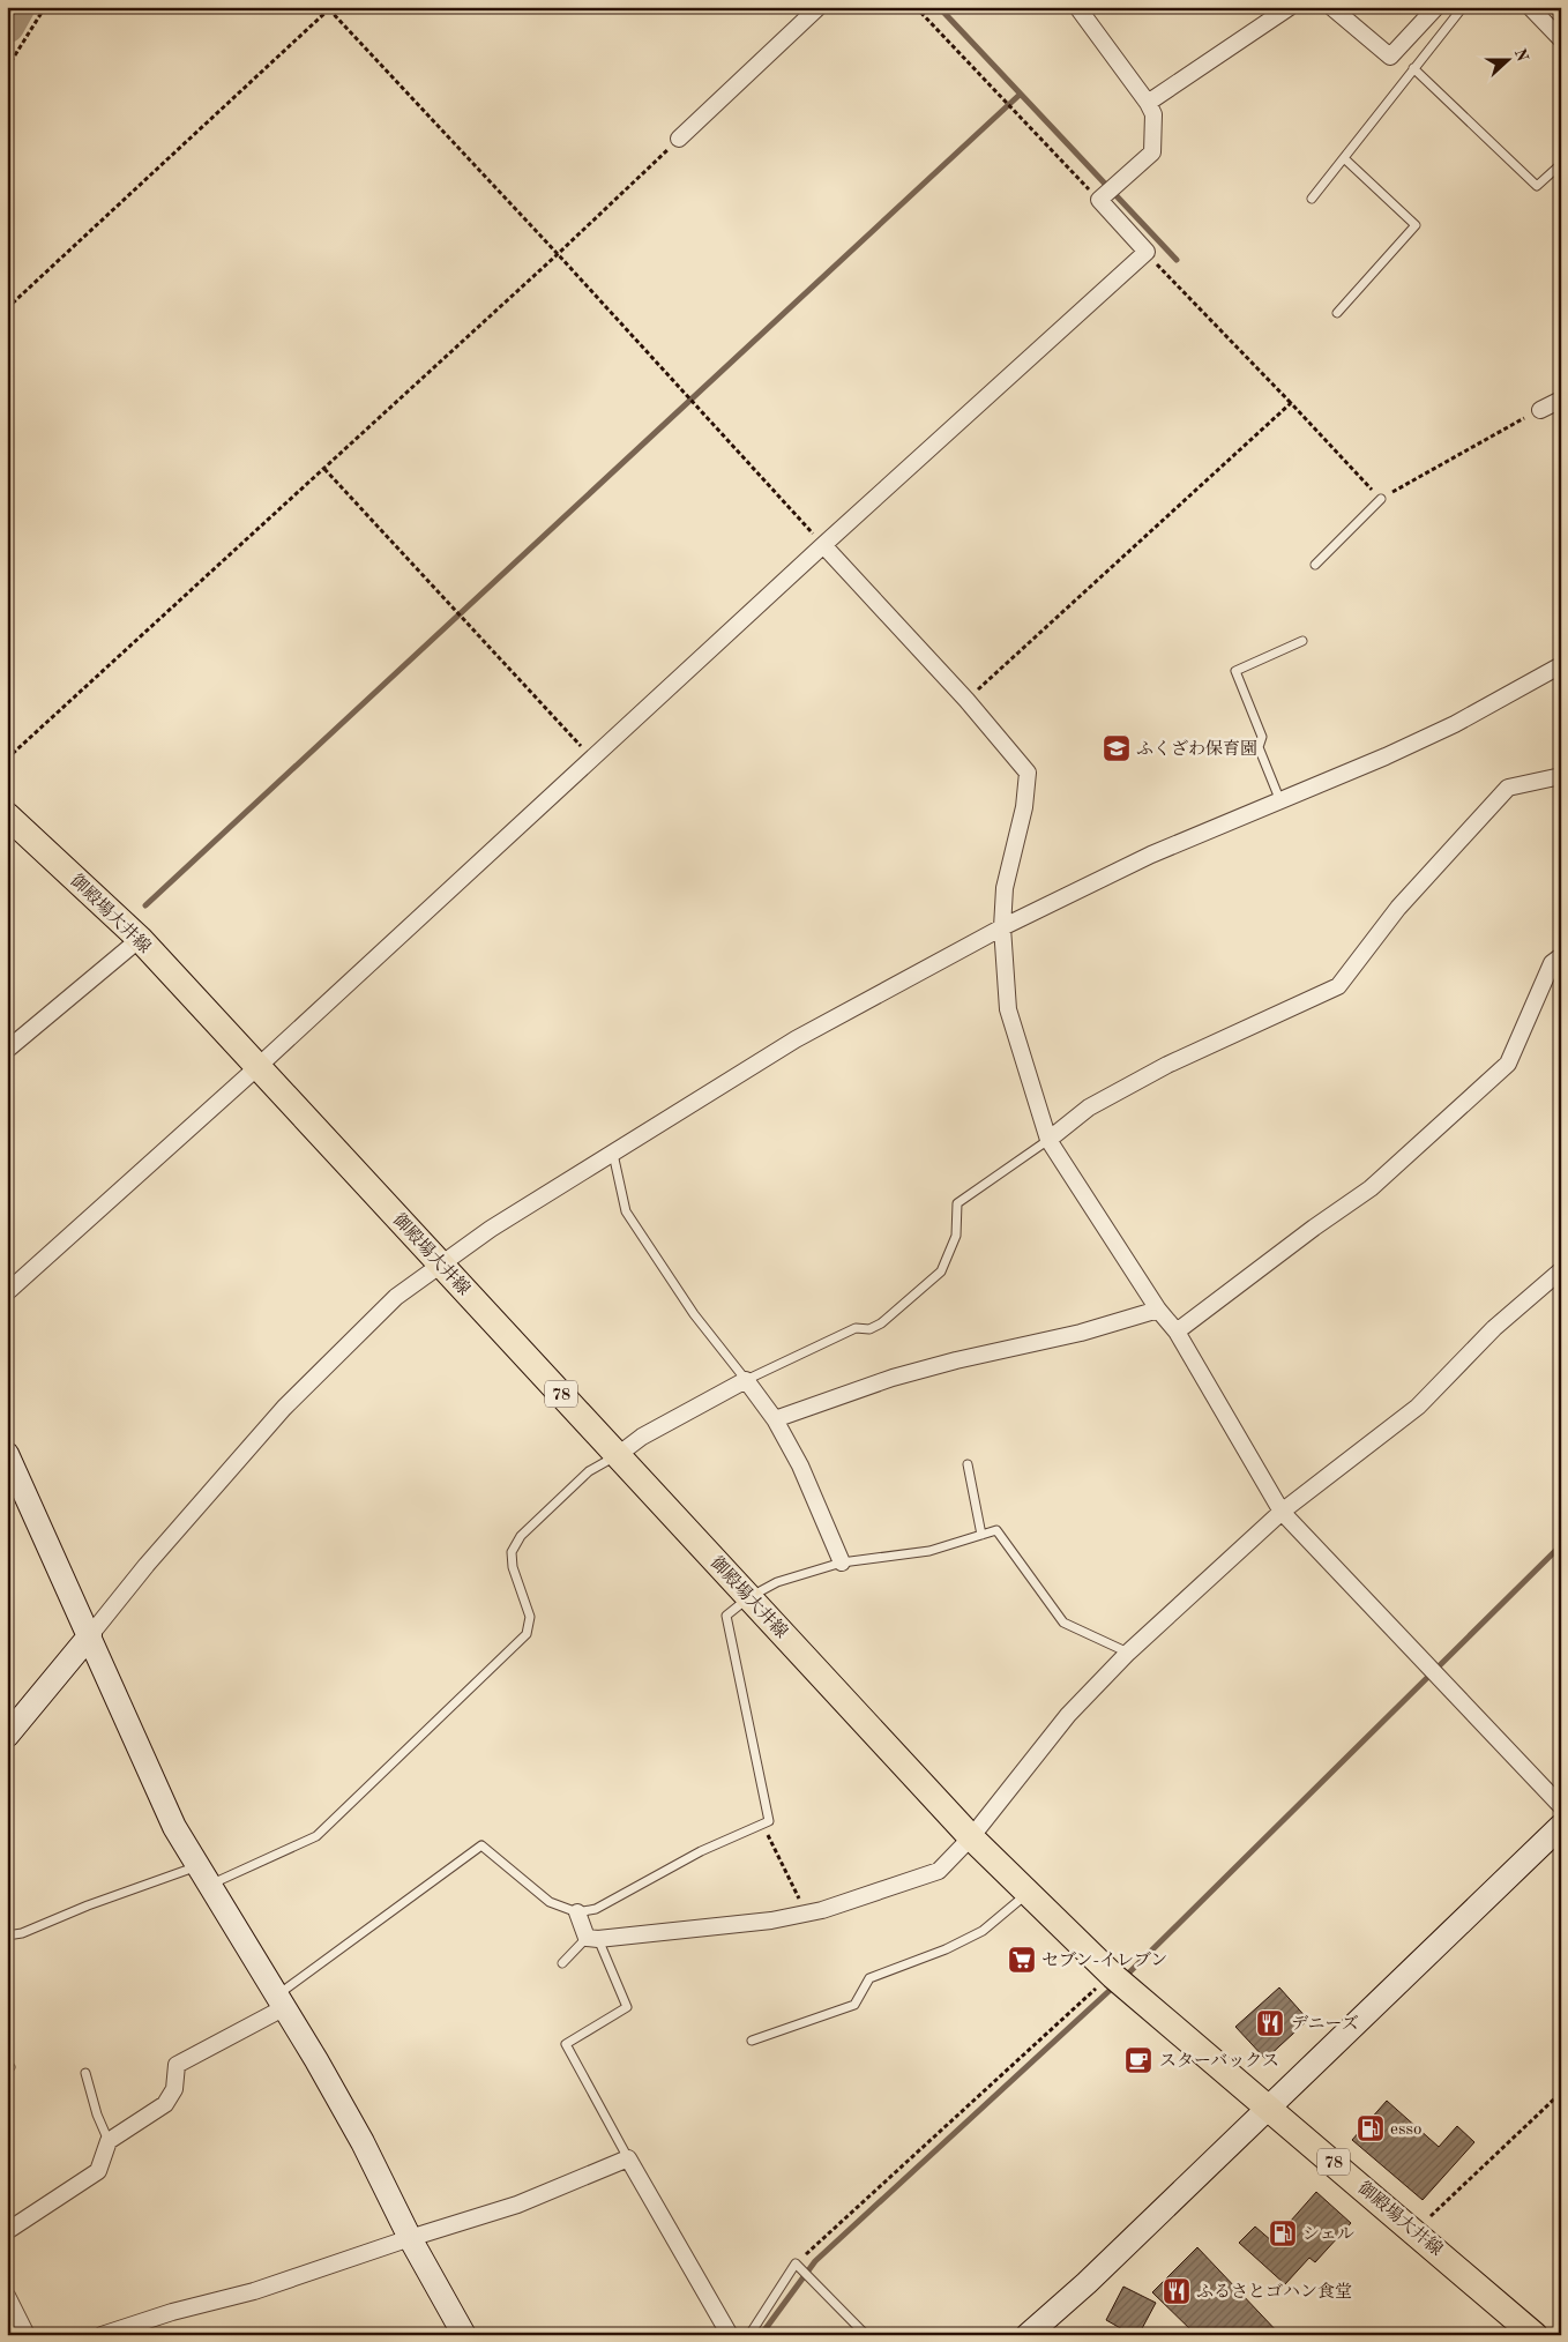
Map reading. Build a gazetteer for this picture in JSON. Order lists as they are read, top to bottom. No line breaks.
{"streets":{"main road":["御殿場大井線","78"]},"places":{"school or university":["ふくざわ保育園"],"supermarket":["セブン-イレブン"],"restaurant":["デニーズ","ふるさとゴハン食堂"],"cafe":["スターバックス"],"fuel station":["esso","シェル"]},"north":"right"}
